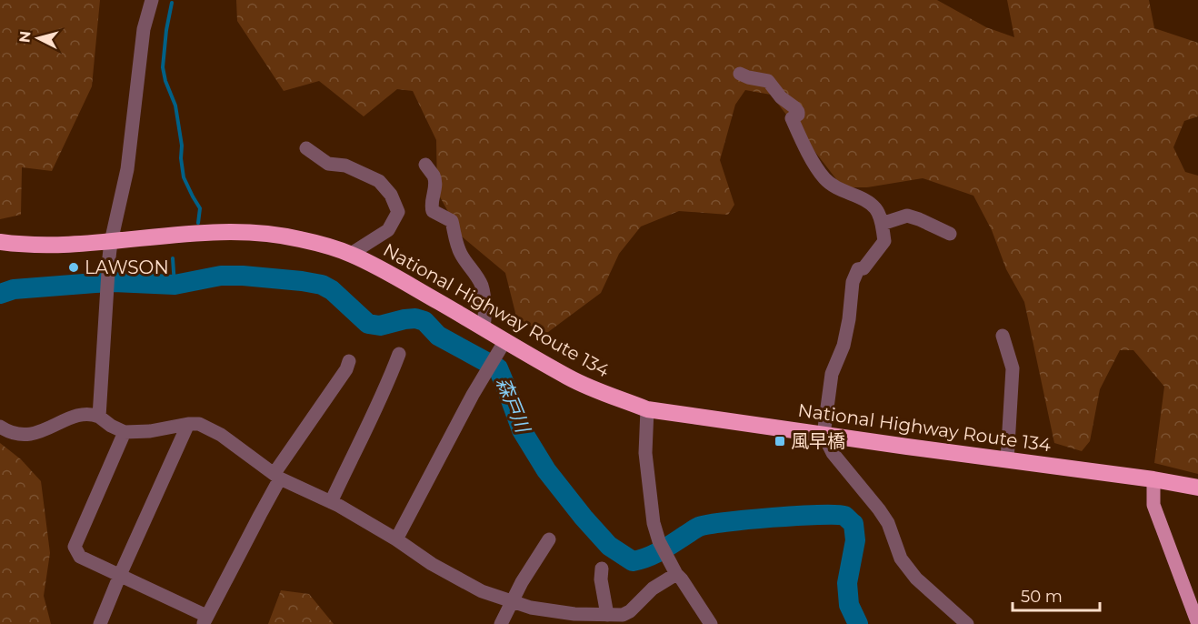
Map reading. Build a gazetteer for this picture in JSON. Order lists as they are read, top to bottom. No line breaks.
{"streets":{"highway":["National Highway Route 134"]},"water":["森戸川"],"places":{"other":["LAWSON"],"transit":["風早橋"]},"scale_bar":"50 m","north":"left"}
